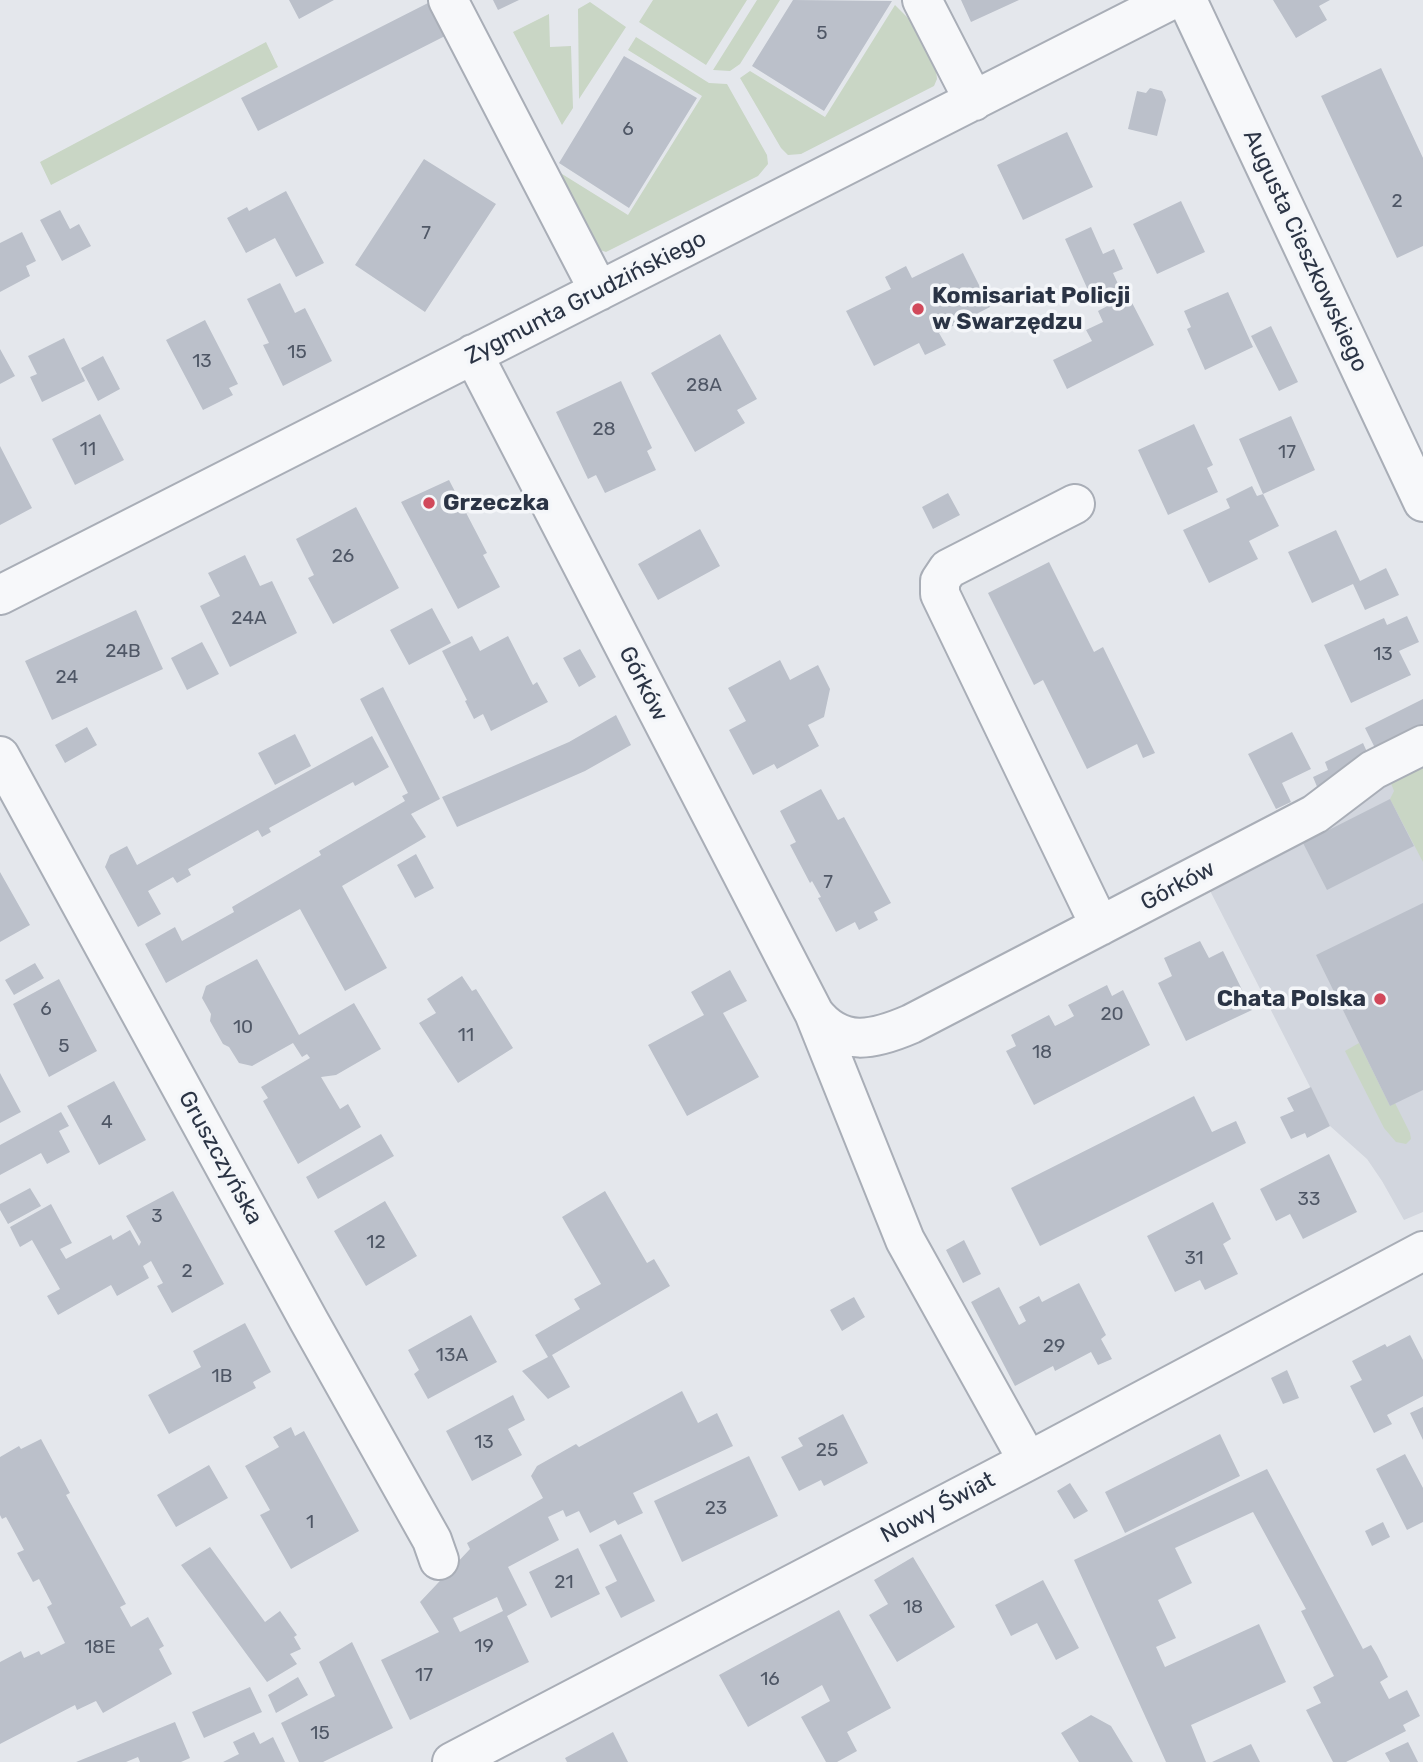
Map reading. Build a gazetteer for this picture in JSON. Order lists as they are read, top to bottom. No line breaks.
{"streets":{"street":["Augusta Cieszkowskiego","Zygmunta Grudzińskiego","Górków","Gruszczyńska","Nowy Świat"]},"crossings":[["Zygmunta Grudzińskiego","Górków"],["Górków","Nowy Świat"]],"places":["Komisariat Policji w Swarzędzu","Grzeczka","Chata Polska"],"house_numbers":["5","6","2","7","15","13","28A","28","11","17","26","24A","24B","13","24","7","6","20","10","11","5","18","4","33","3","12","31","2","29","13A","1B","13","25","23","1","21","18","19","18E","17","16","15"]}
